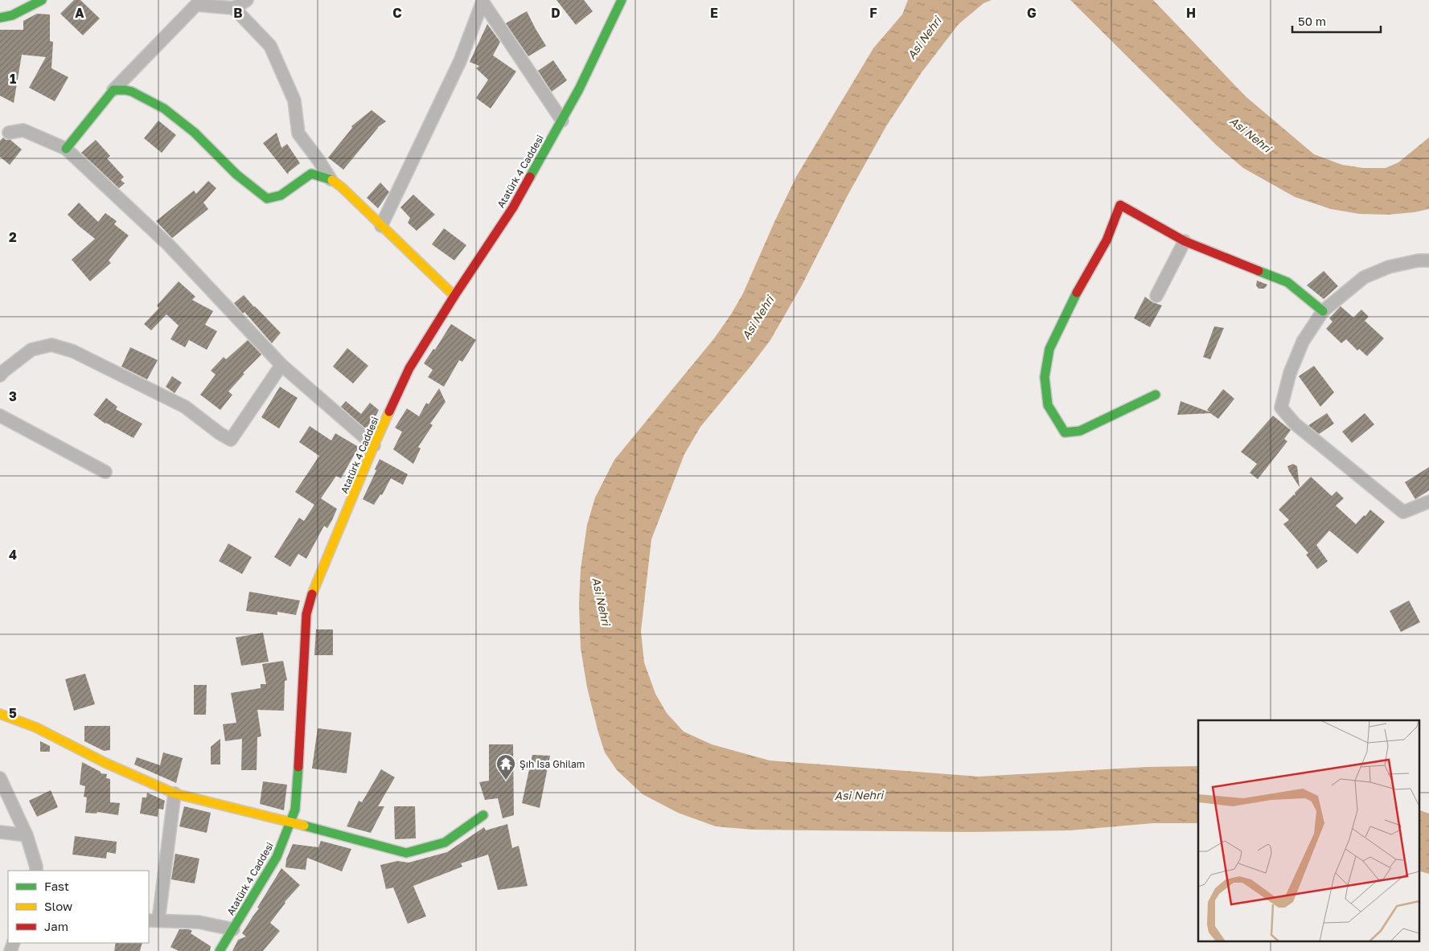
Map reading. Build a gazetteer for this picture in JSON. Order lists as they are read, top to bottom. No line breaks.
{"streets":{"street":["Atatürk 4 Caddesi"]},"water":["Asi Nehri"],"places":{"temple":["Şıh Isa Ghilam"]},"legend":["Fast","Slow","Jam"],"scale_bar":"50 m","grid":{"columns":["A","B","C","D","E","F","G","H"],"rows":["1","2","3","4","5"]}}
